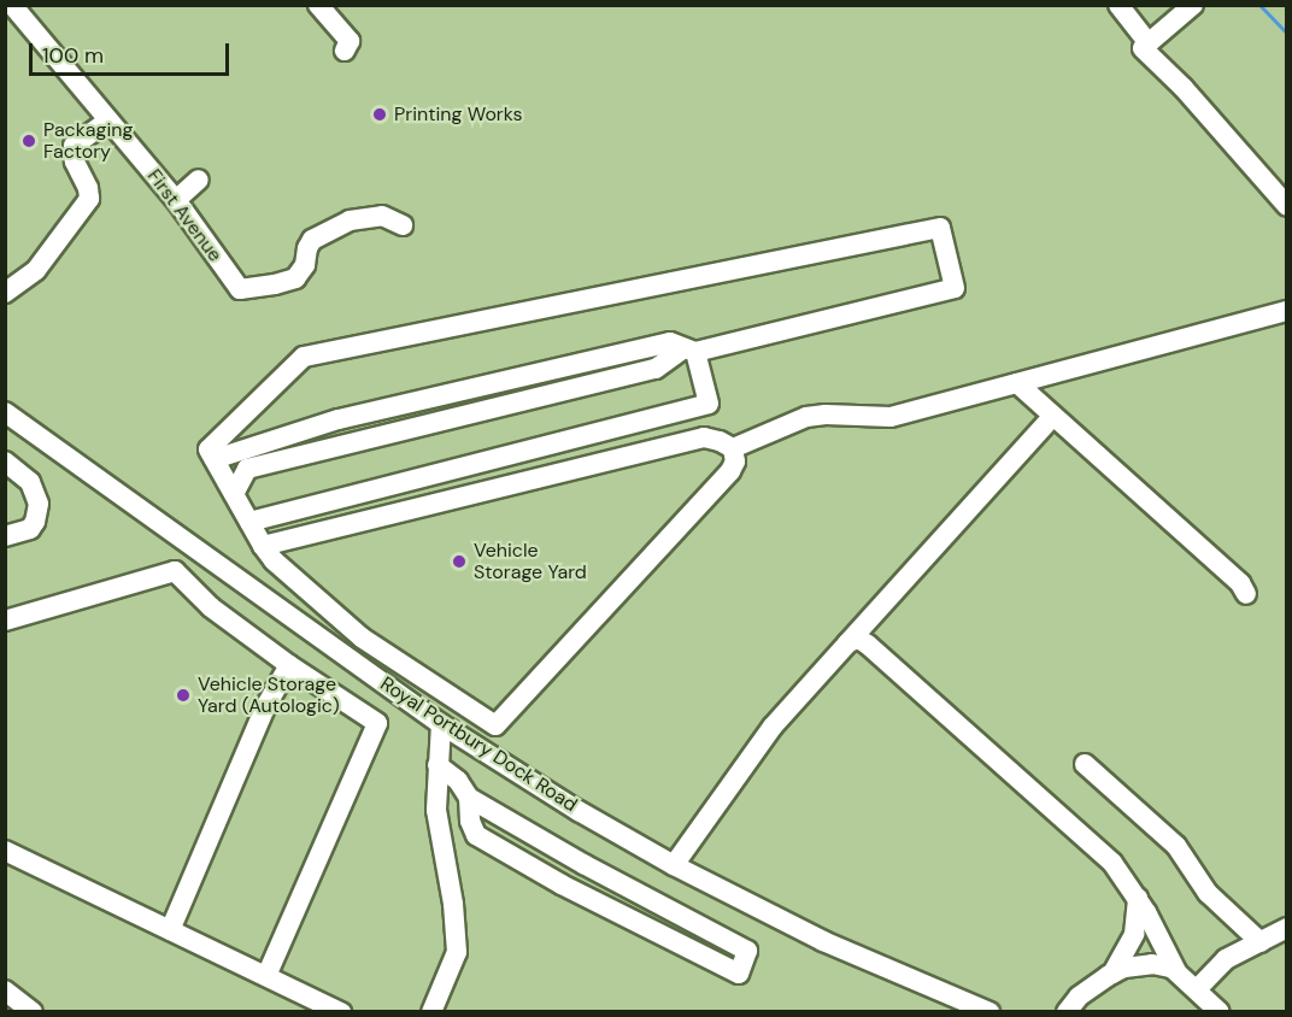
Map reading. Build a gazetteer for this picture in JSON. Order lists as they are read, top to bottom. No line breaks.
{"streets":{"street":["First Avenue","Royal Portbury Dock Road"]},"places":["Printing Works","Packaging Factory","Vehicle Storage Yard","Vehicle Storage Yard (Autologic)"],"scale_bar":"100 m"}
